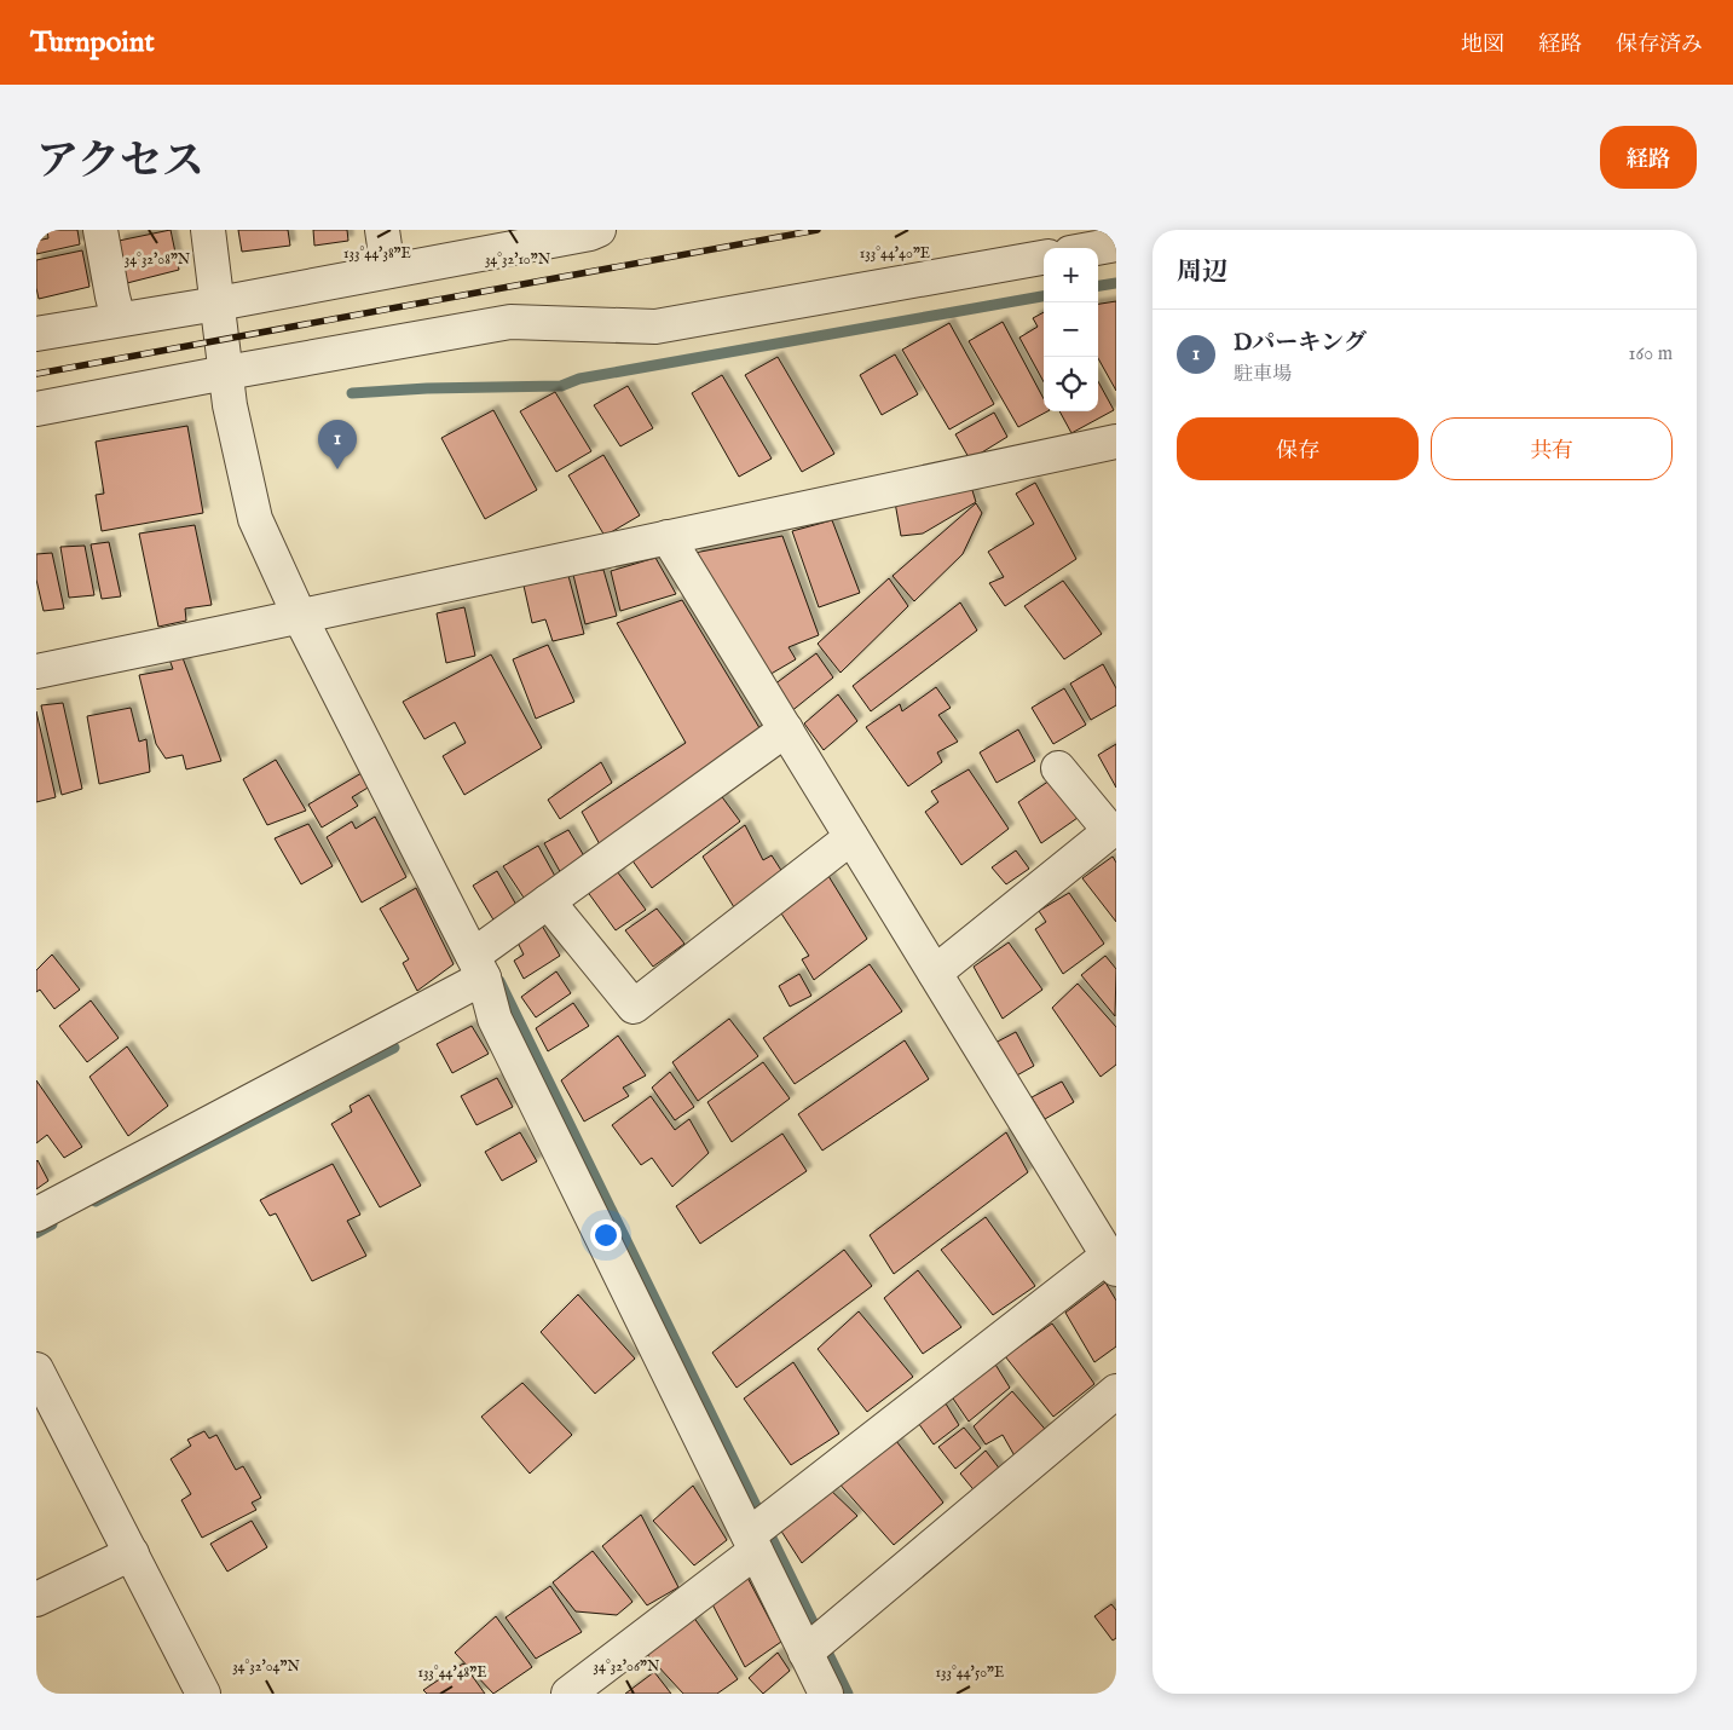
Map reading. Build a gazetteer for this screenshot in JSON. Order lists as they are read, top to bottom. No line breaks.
{"page":{"header":"Turnpoint","nav":["地図","経路","保存済み"],"title":"アクセス","buttons":["経路",["保存","共有"]],"heading":"周辺","map_buttons":["+","−"],"list":[{"mark":"1","name":"Dパーキング","note":"駐車場","value":"160 m"}],"pins":"1"},"coordinates":["133°44'38\"E","133°44'40\"E","34°32'08\"N","34°32'10\"N","34°32'04\"N","34°32'06\"N","133°44'48\"E","133°44'50\"E"]}
